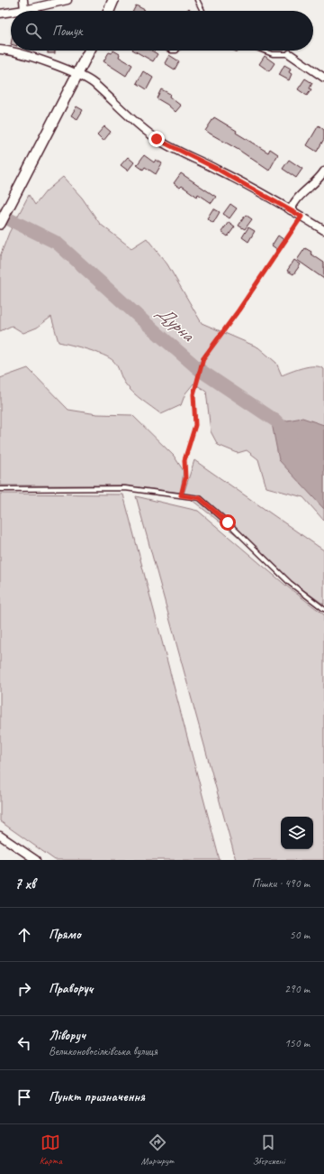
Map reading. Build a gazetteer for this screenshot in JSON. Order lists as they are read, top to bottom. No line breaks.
{"water":["Дурна"],"page":{"search":"Пошук","heading":["7 хв","Пішки · 490 m"],"list":[["Прямо","50 m"],["Праворуч","290 m"],["Ліворуч","Великоновосілківська вулиця","150 m"],"Пункт призначення"],"nav":["Карта","Маршрут","Збережені"]}}
